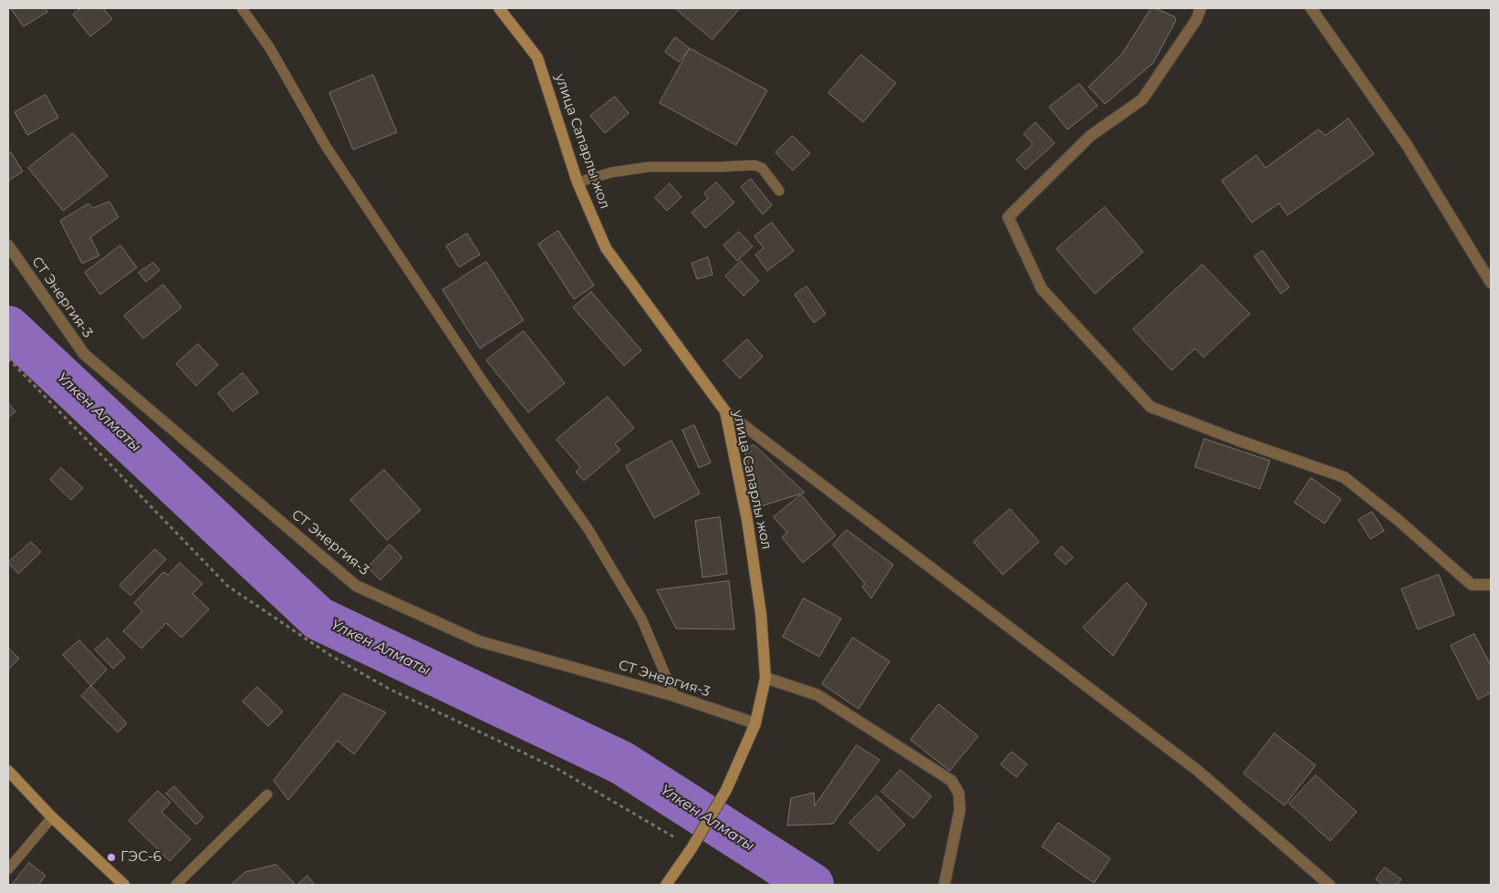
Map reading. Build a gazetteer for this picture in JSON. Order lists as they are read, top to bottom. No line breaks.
{"streets":{"street":["улица Сапарлы жол","СТ Энергия-3"]},"crossings":[["улица Сапарлы жол","СТ Энергия-3"]],"water":["Үлкен Алматы"],"places":["ГЭС-6"]}
